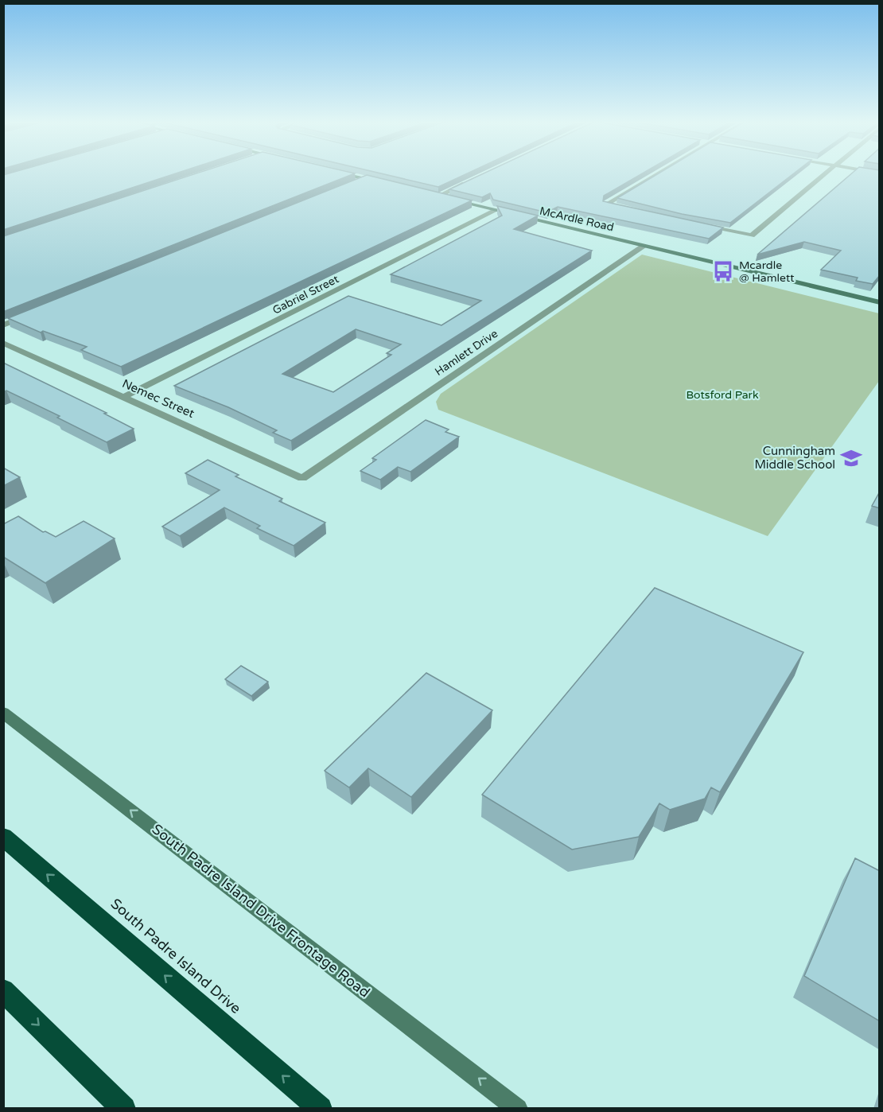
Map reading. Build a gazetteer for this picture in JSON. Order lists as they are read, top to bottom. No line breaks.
{"streets":{"highway":["South Padre Island Drive"],"main road":["McArdle Road","South Padre Island Drive Frontage Road"],"street":["Gabriel Street","Hamlett Drive","Nemec Street"]},"crossings":[["McArdle Road","Gabriel Street"],["McArdle Road","Hamlett Drive"],["Gabriel Street","Nemec Street"],["Hamlett Drive","Nemec Street"]],"one_way":["South Padre Island Drive Frontage Road"],"parks":["Botsford Park"],"places":{"bus stop":["Mcardle @ Hamlett"],"school or university":["Cunningham Middle School"]}}
